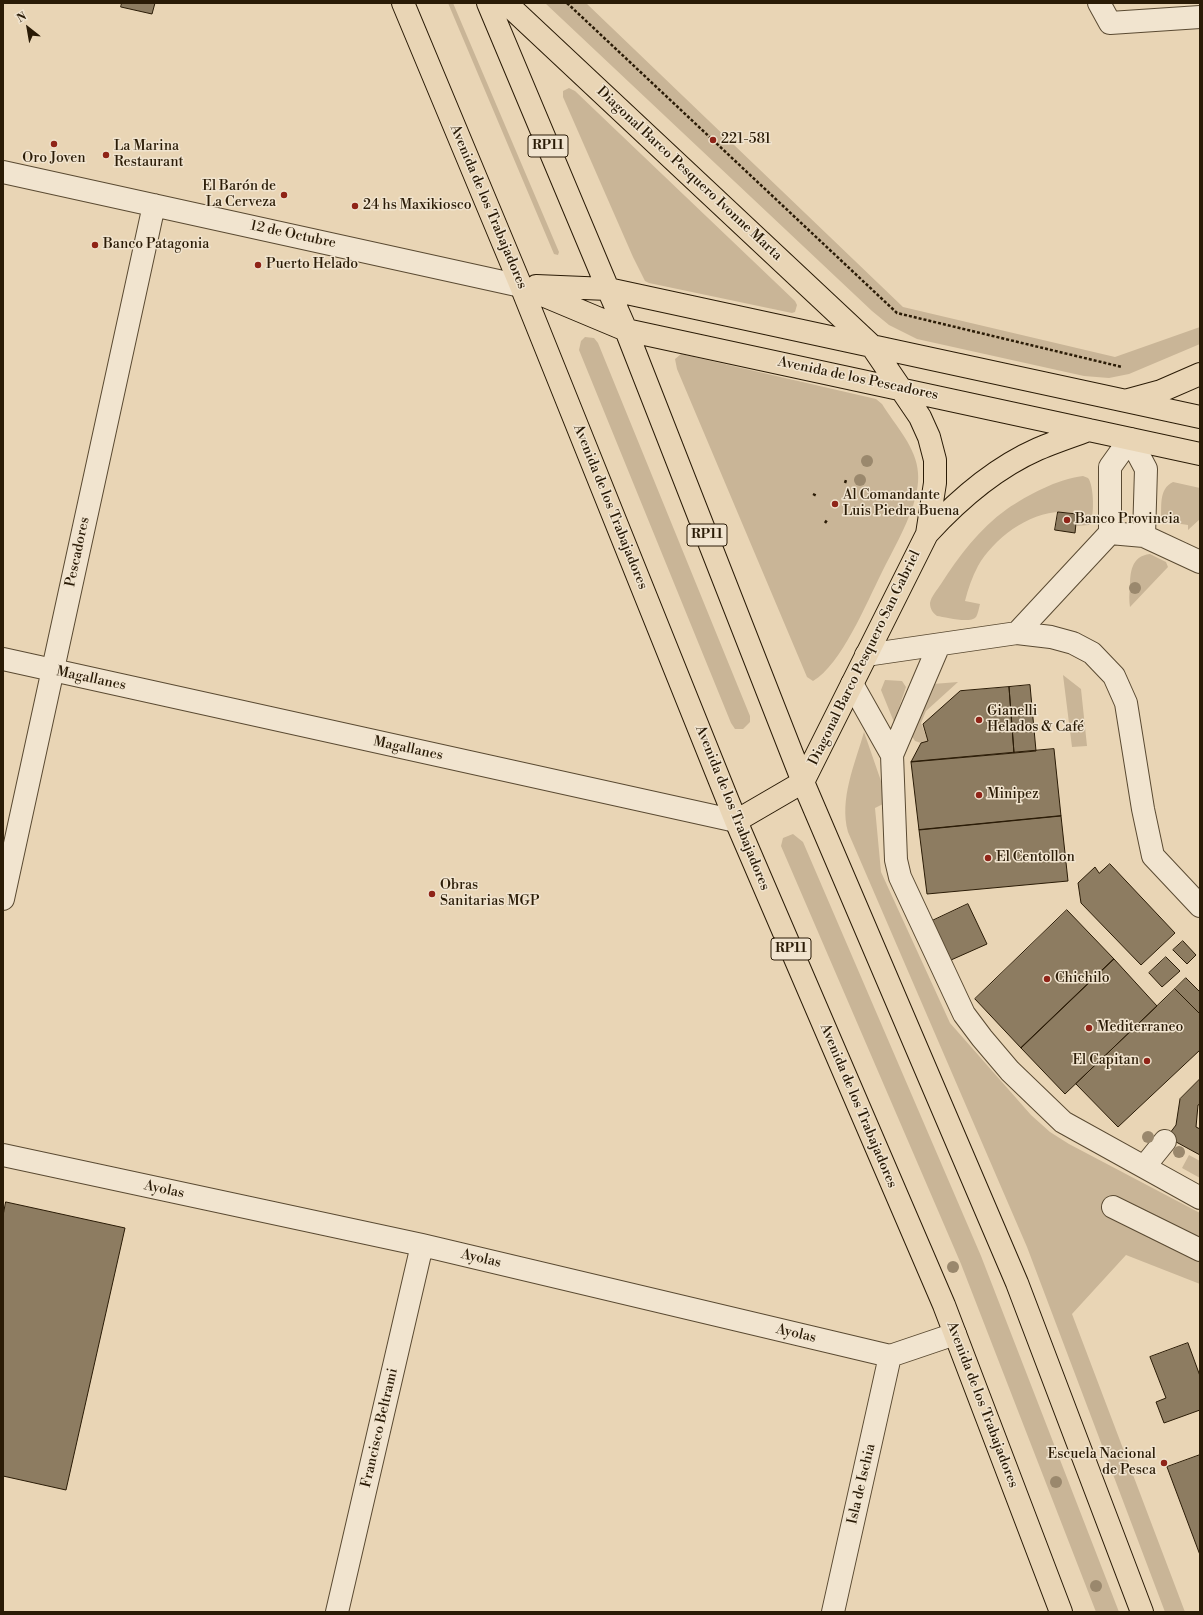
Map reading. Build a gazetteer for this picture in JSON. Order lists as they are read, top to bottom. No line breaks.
{"streets":{"main road":["RP11","Diagonal Barco Pesquero Ivonne Marta","Avenida de los Trabajadores","12 de Octubre","Avenida de los Pescadores","Diagonal Barco Pesquero San Gabriel"],"street":["Pescadores","Magallanes","Ayolas","Francisco Beltrami","Isla de Ischia"]},"crossings":[["RP11","12 de Octubre"],["RP11","Avenida de los Pescadores"],["RP11","Diagonal Barco Pesquero San Gabriel"],["Diagonal Barco Pesquero Ivonne Marta","Diagonal Barco Pesquero San Gabriel"],["Avenida de los Trabajadores","12 de Octubre"],["Avenida de los Trabajadores","Avenida de los Pescadores"],["Avenida de los Trabajadores","Magallanes"],["12 de Octubre","Avenida de los Pescadores"],["12 de Octubre","Pescadores"],["Avenida de los Pescadores","Diagonal Barco Pesquero San Gabriel"],["Pescadores","Magallanes"],["Ayolas","Francisco Beltrami"],["Ayolas","Isla de Ischia"]],"places":["221-581","Oro Joven","La Marina Restaurant","El Barón de La Cerveza","24 hs Maxikiosco","Banco Patagonia","Puerto Helado","Al Comandante Luis Piedra Buena","Banco Provincia","Gianelli Helados & Café","Minipez","El Centollon","Obras Sanitarias MGP","Chichilo","Mediterraneo","El Capitan","Escuela Nacional de Pesca"],"north":"top left"}
